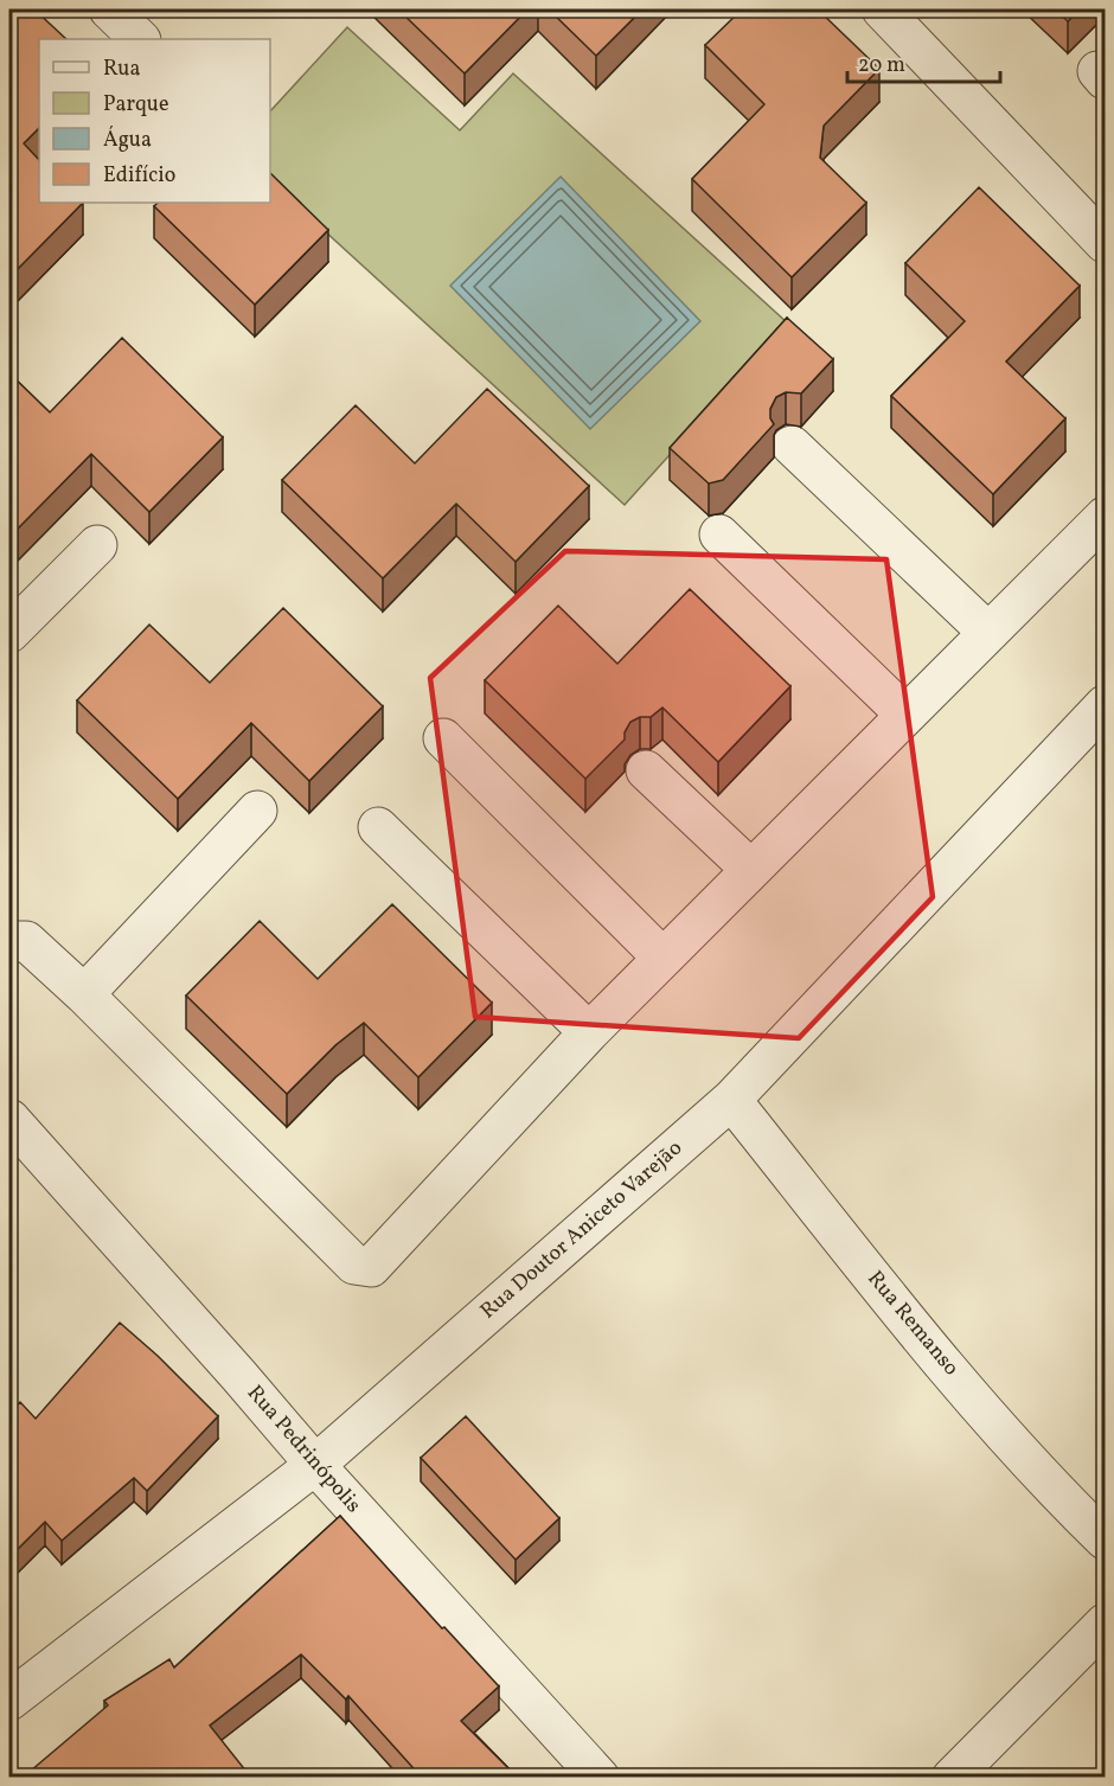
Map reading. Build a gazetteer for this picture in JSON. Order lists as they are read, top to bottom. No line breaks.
{"streets":{"street":["Rua Doutor Aniceto Varejão","Rua Remanso","Rua Pedrinópolis"]},"crossings":[["Rua Doutor Aniceto Varejão","Rua Remanso"],["Rua Doutor Aniceto Varejão","Rua Pedrinópolis"]],"legend":["Rua","Parque","Água","Edifício"],"scale_bar":"20 m"}
